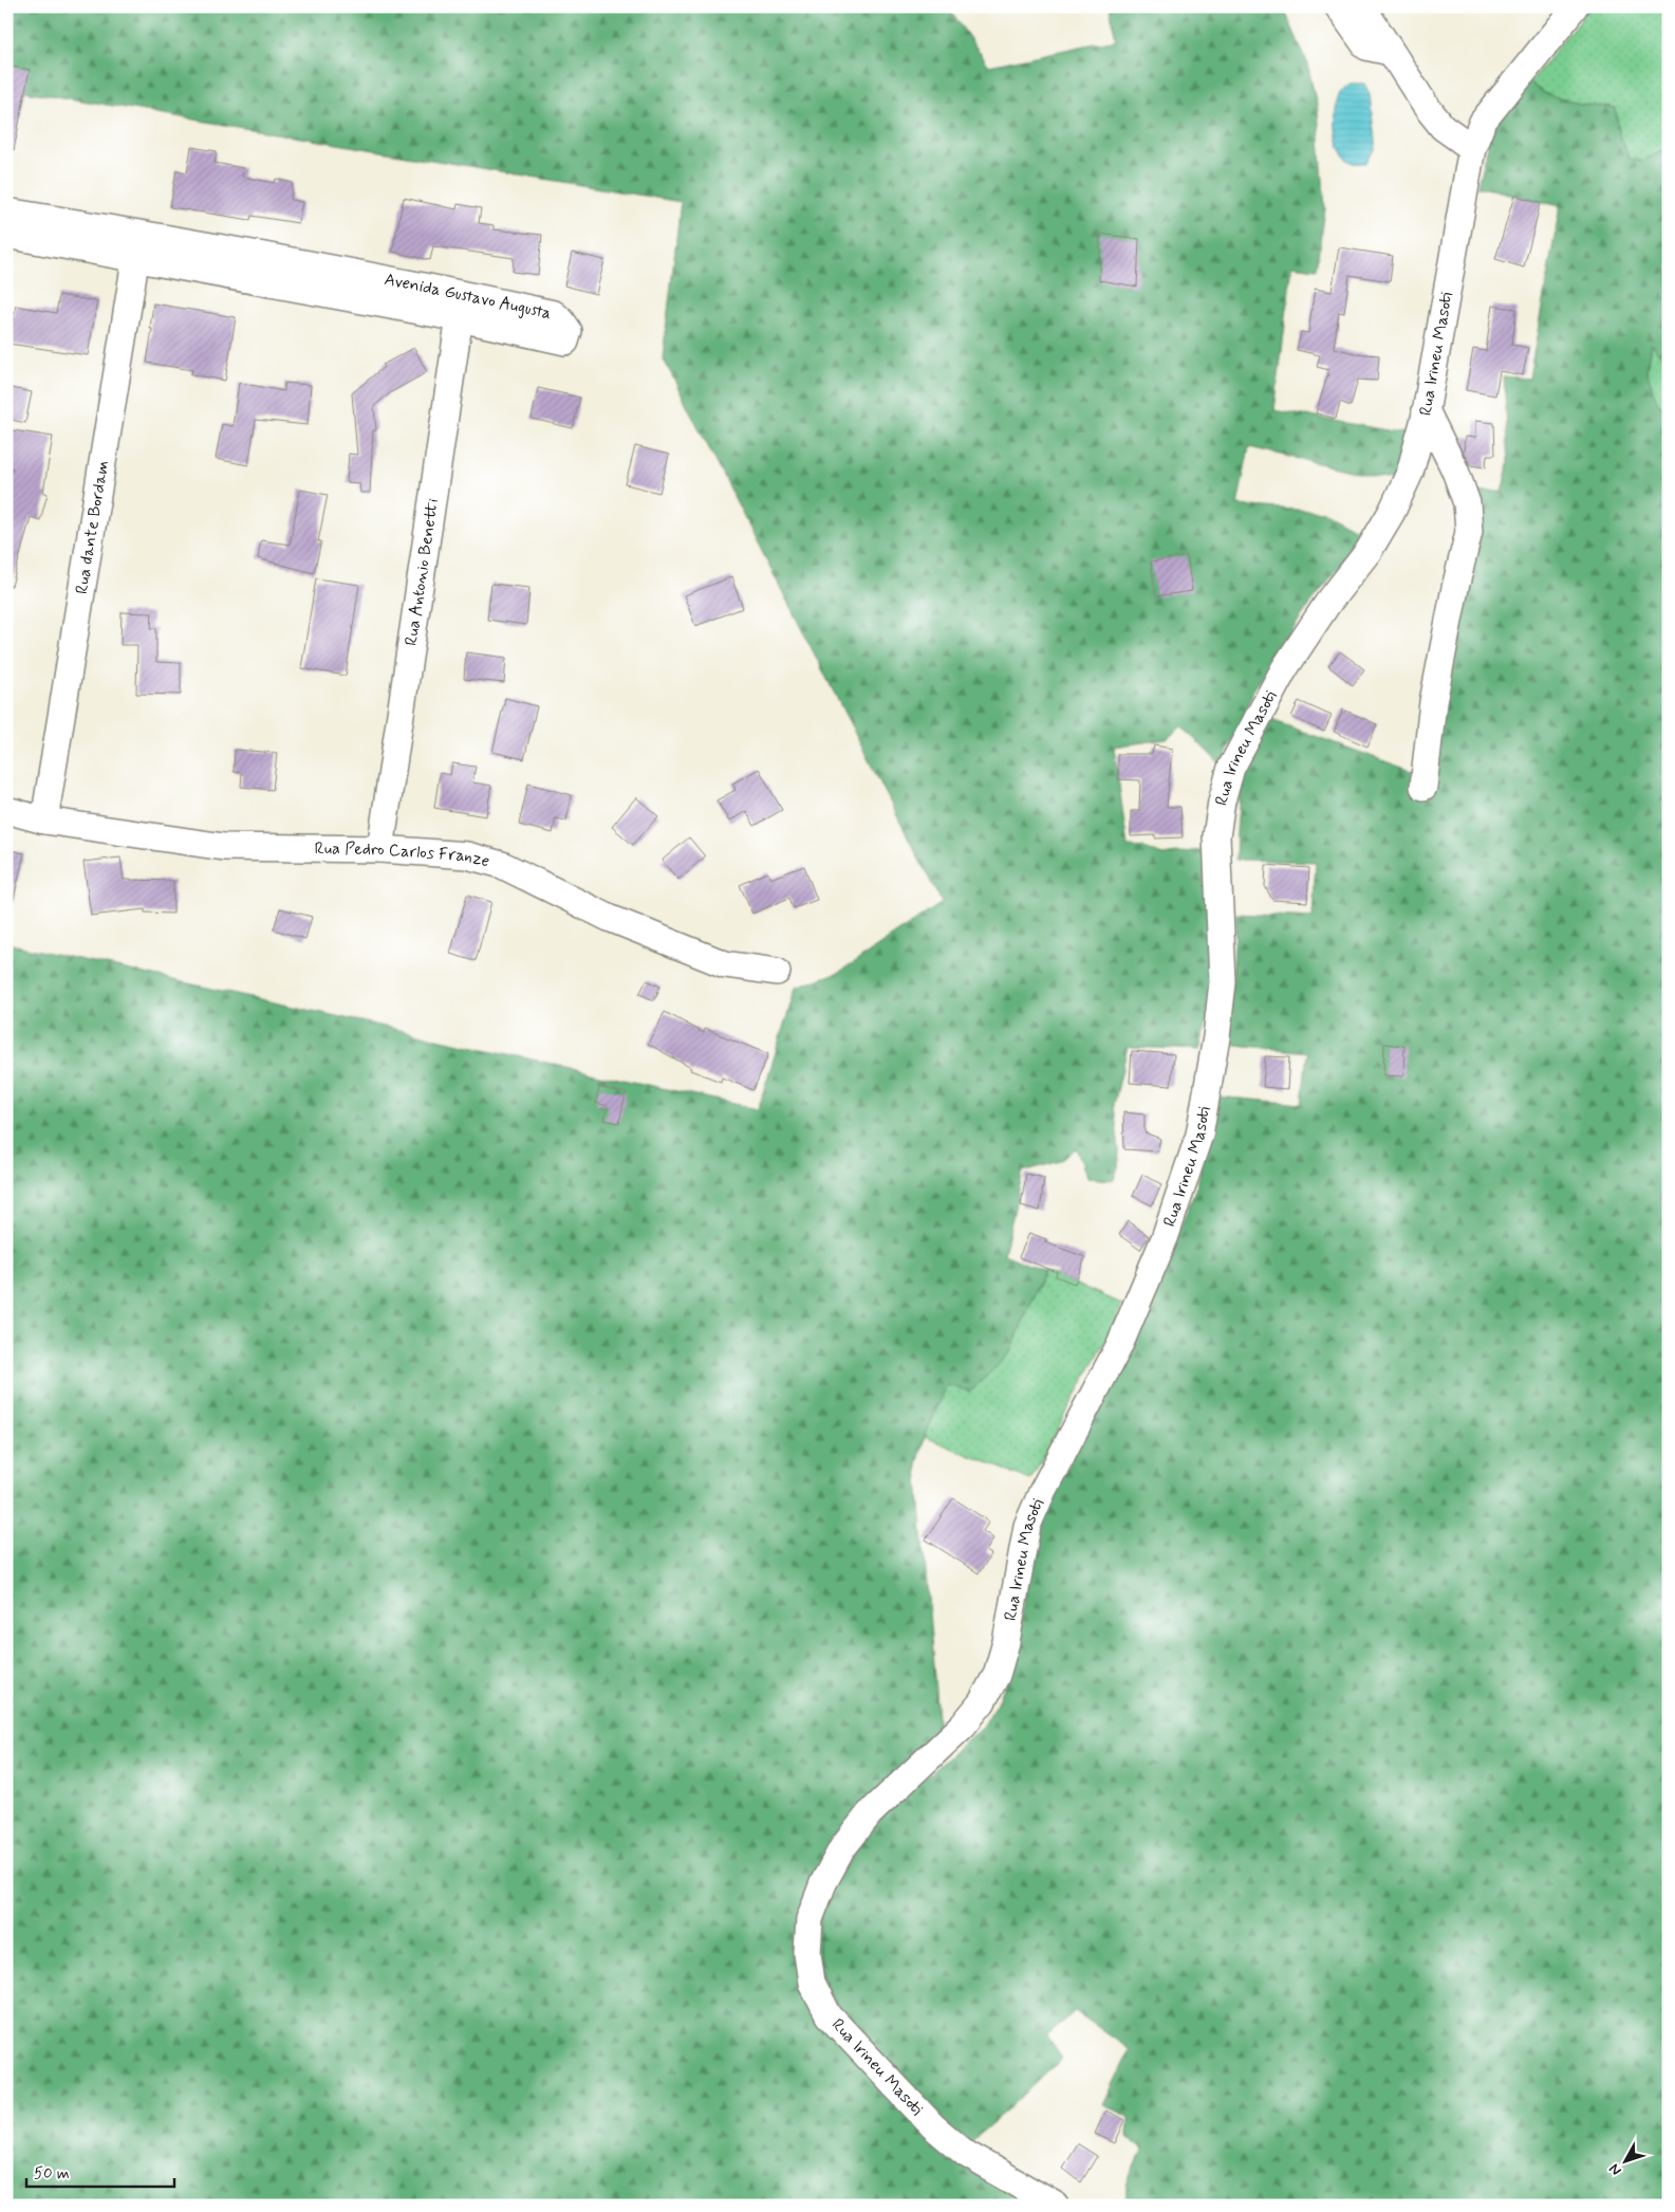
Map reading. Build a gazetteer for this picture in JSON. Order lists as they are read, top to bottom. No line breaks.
{"streets":{"street":["Avenida Gustavo Augusta","Rua Irineu Masoti","Rua dante Bordam","Rua Antonio Benetti","Rua Pedro Carlos Franze"]},"crossings":[["Avenida Gustavo Augusta","Rua dante Bordam"],["Avenida Gustavo Augusta","Rua Antonio Benetti"],["Rua dante Bordam","Rua Pedro Carlos Franze"],["Rua Antonio Benetti","Rua Pedro Carlos Franze"]],"scale_bar":"50 m","north":"bottom left"}
